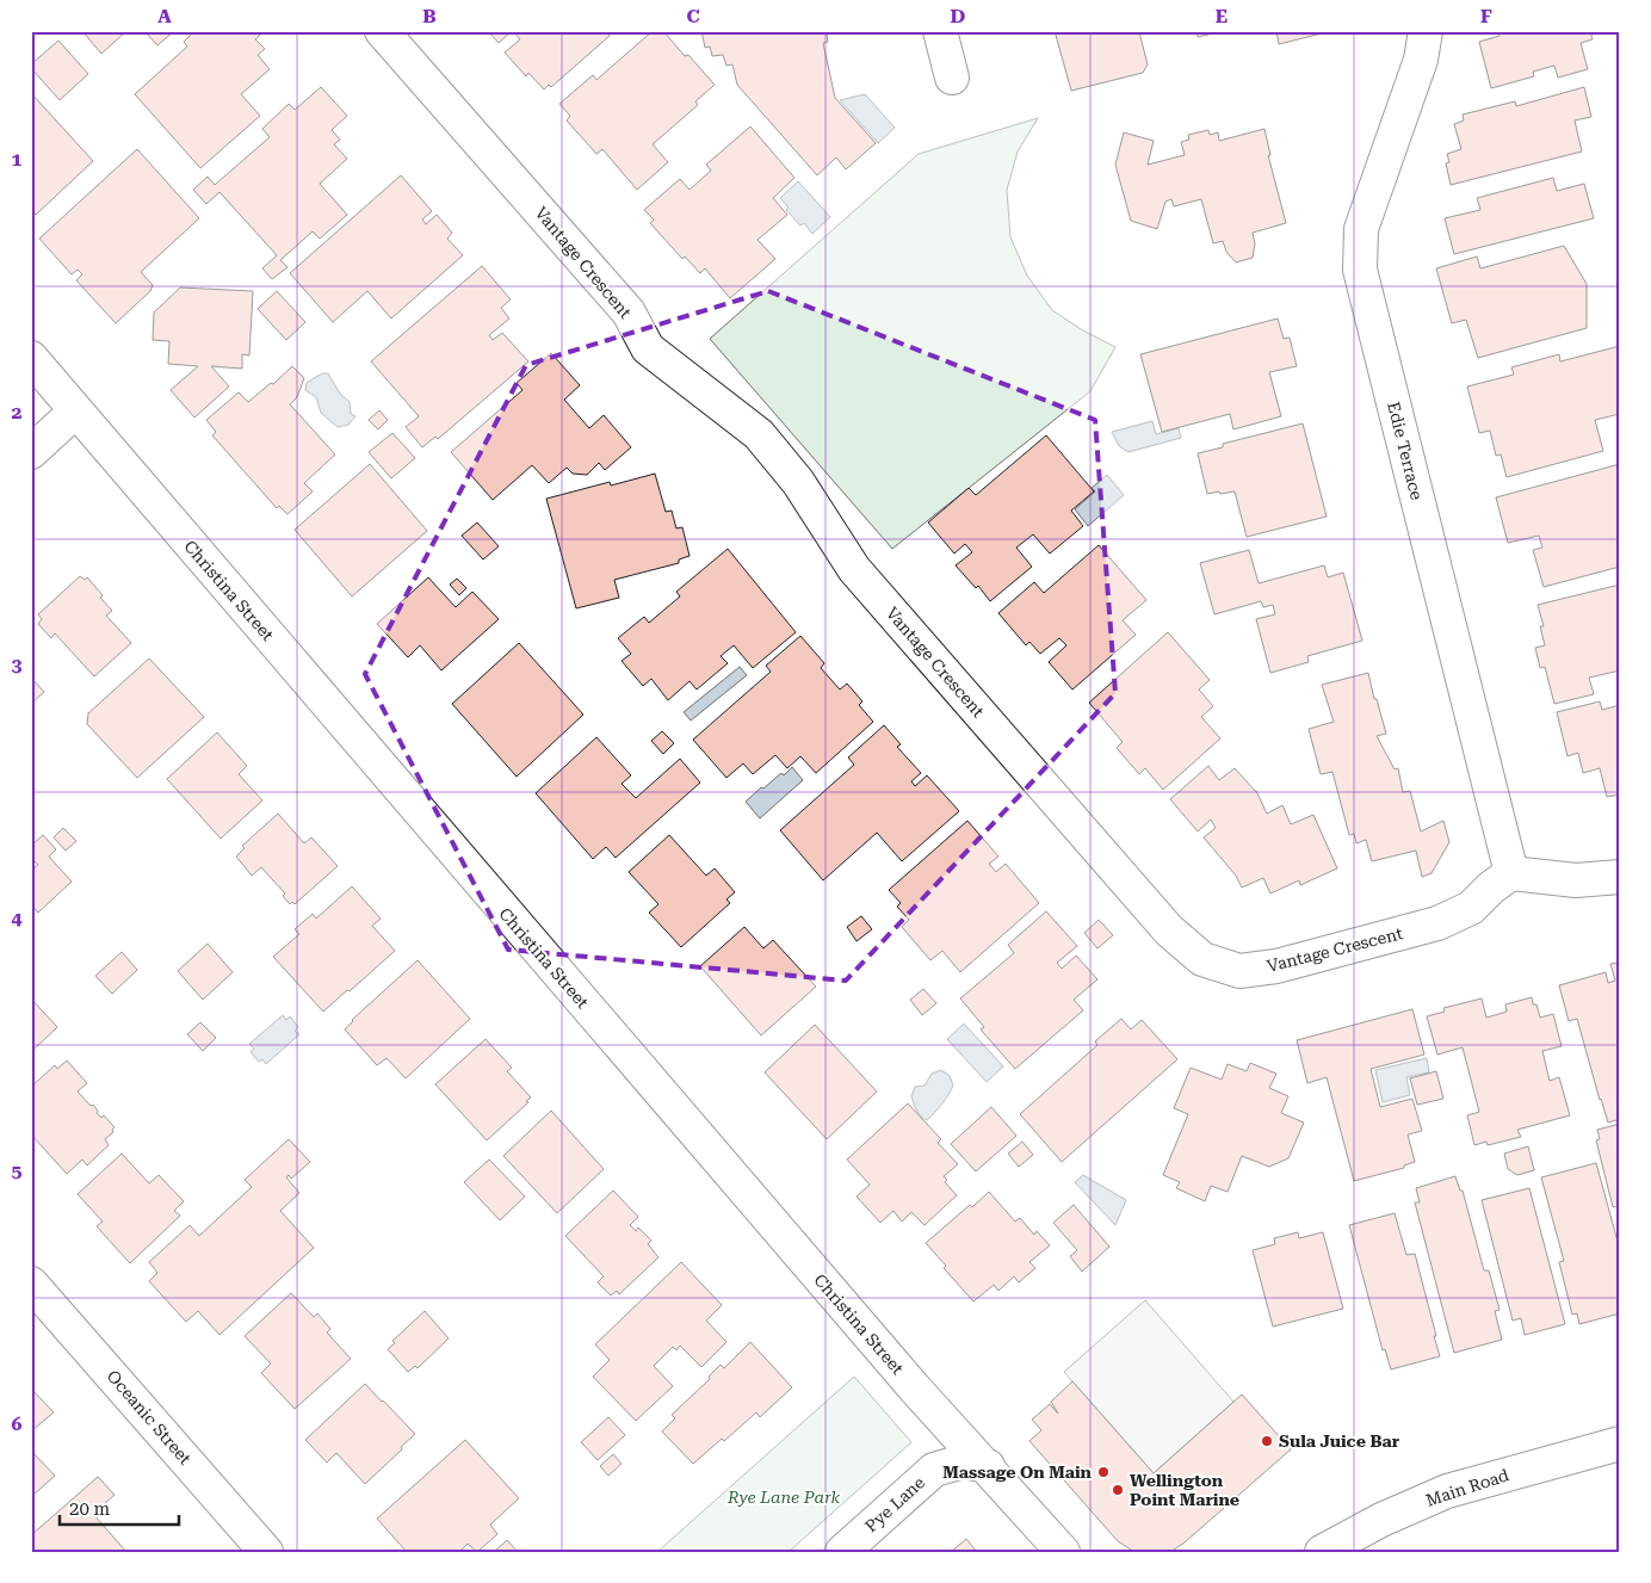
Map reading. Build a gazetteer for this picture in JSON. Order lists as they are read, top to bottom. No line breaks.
{"streets":{"street":["Vantage Crescent","Edie Terrace","Christina Street","Oceanic Street","Main Road","Pye Lane"]},"crossings":[["Vantage Crescent","Edie Terrace"],["Christina Street","Pye Lane"]],"parks":["Rye Lane Park"],"places":["Sula Juice Bar","Massage On Main","Wellington Point Marine"],"scale_bar":"20 m","grid":{"columns":["A","B","C","D","E","F"],"rows":["1","2","3","4","5","6"]}}
